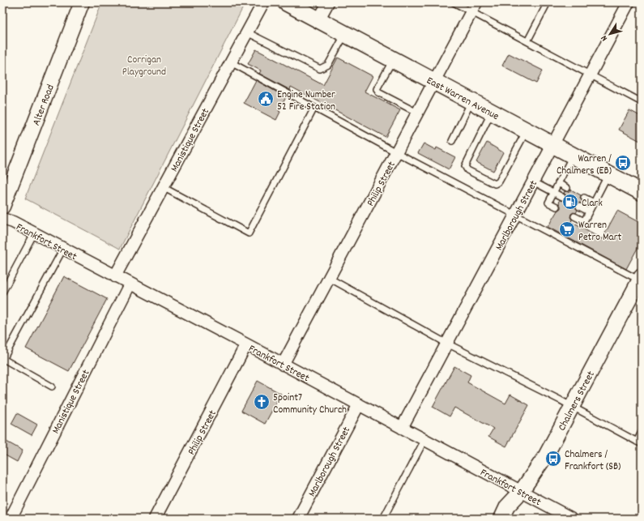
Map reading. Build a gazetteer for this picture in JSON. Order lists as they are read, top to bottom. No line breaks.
{"streets":{"main road":["East Warren Avenue"],"street":["Alter Road","Manistique Street","Philip Street","Marlborough Street","Frankfort Street","Chalmers Street"]},"crossings":[["East Warren Avenue","Philip Street"],["East Warren Avenue","Marlborough Street"],["Manistique Street","Frankfort Street"],["Philip Street","Frankfort Street"],["Marlborough Street","Frankfort Street"],["Frankfort Street","Chalmers Street"]],"parks":["Corrigan Playground"],"places":{"public building":["Engine Number 52 Fire Station"],"bus stop":["Warren / Chalmers (EB)","Chalmers / Frankfort (SB)"],"fuel station":["Clark"],"supermarket":["Warren Petro Mart"],"church":["5point7 Community Church"]},"north":"bottom left"}
